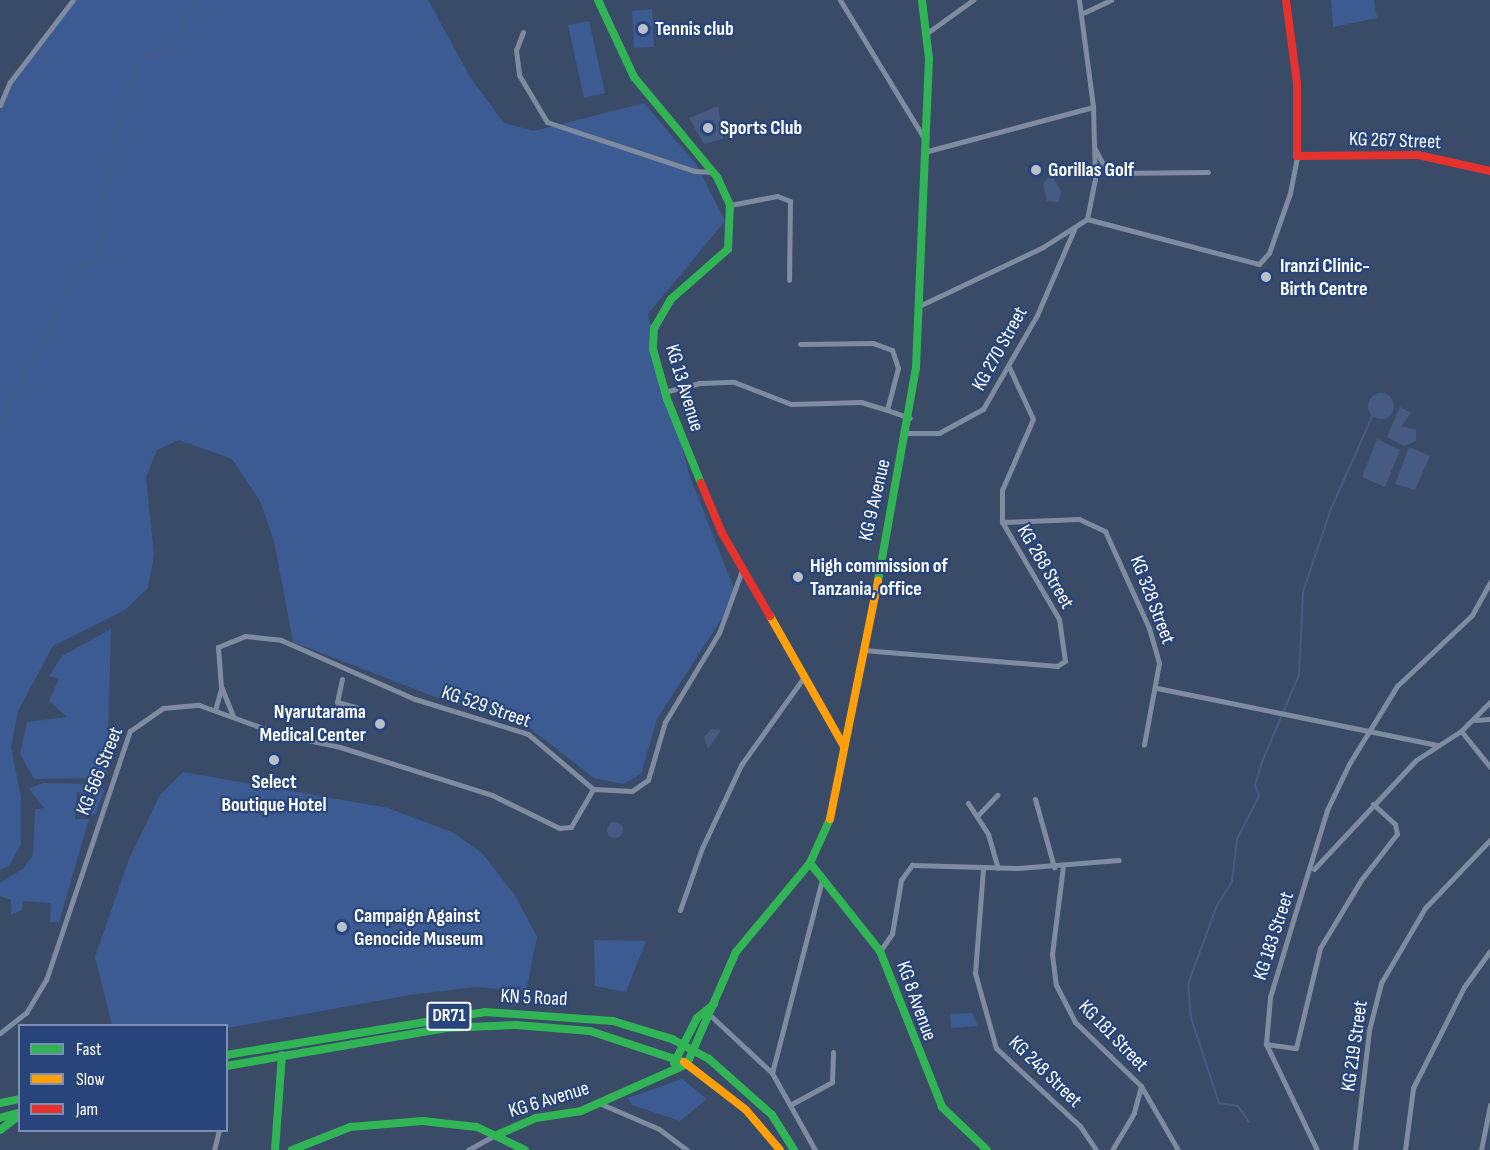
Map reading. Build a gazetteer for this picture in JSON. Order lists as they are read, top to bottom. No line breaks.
{"streets":{"main road":["KG 267 Street","KG 13 Avenue","KG 9 Avenue","KN 5 Road","KG 8 Avenue","DR71","KG 6 Avenue"],"street":["KG 270 Street","KG 268 Street","KG 328 Street","KG 529 Street","KG 566 Street","KG 183 Street","KG 181 Street","KG 219 Street","KG 248 Street"]},"crossings":[["KG 270 Street","KG 9 Avenue"],["KG 270 Street","KG 268 Street"],["KG 13 Avenue","KG 9 Avenue"],["KG 9 Avenue","KG 268 Street"],["KG 9 Avenue","KN 5 Road"],["KG 9 Avenue","KG 8 Avenue"],["KG 9 Avenue","KG 6 Avenue"],["KG 268 Street","KG 328 Street"],["KG 529 Street","KG 566 Street"],["KN 5 Road","KG 6 Avenue"]],"places":["Tennis club","Sports Club","Gorillas Golf","Iranzi Clinic- Birth Centre","High commission of Tanzania, office","Nyarutarama Medical Center","Select Boutique Hotel","Campaign Against Genocide Museum"],"legend":["Fast","Slow","Jam"]}
